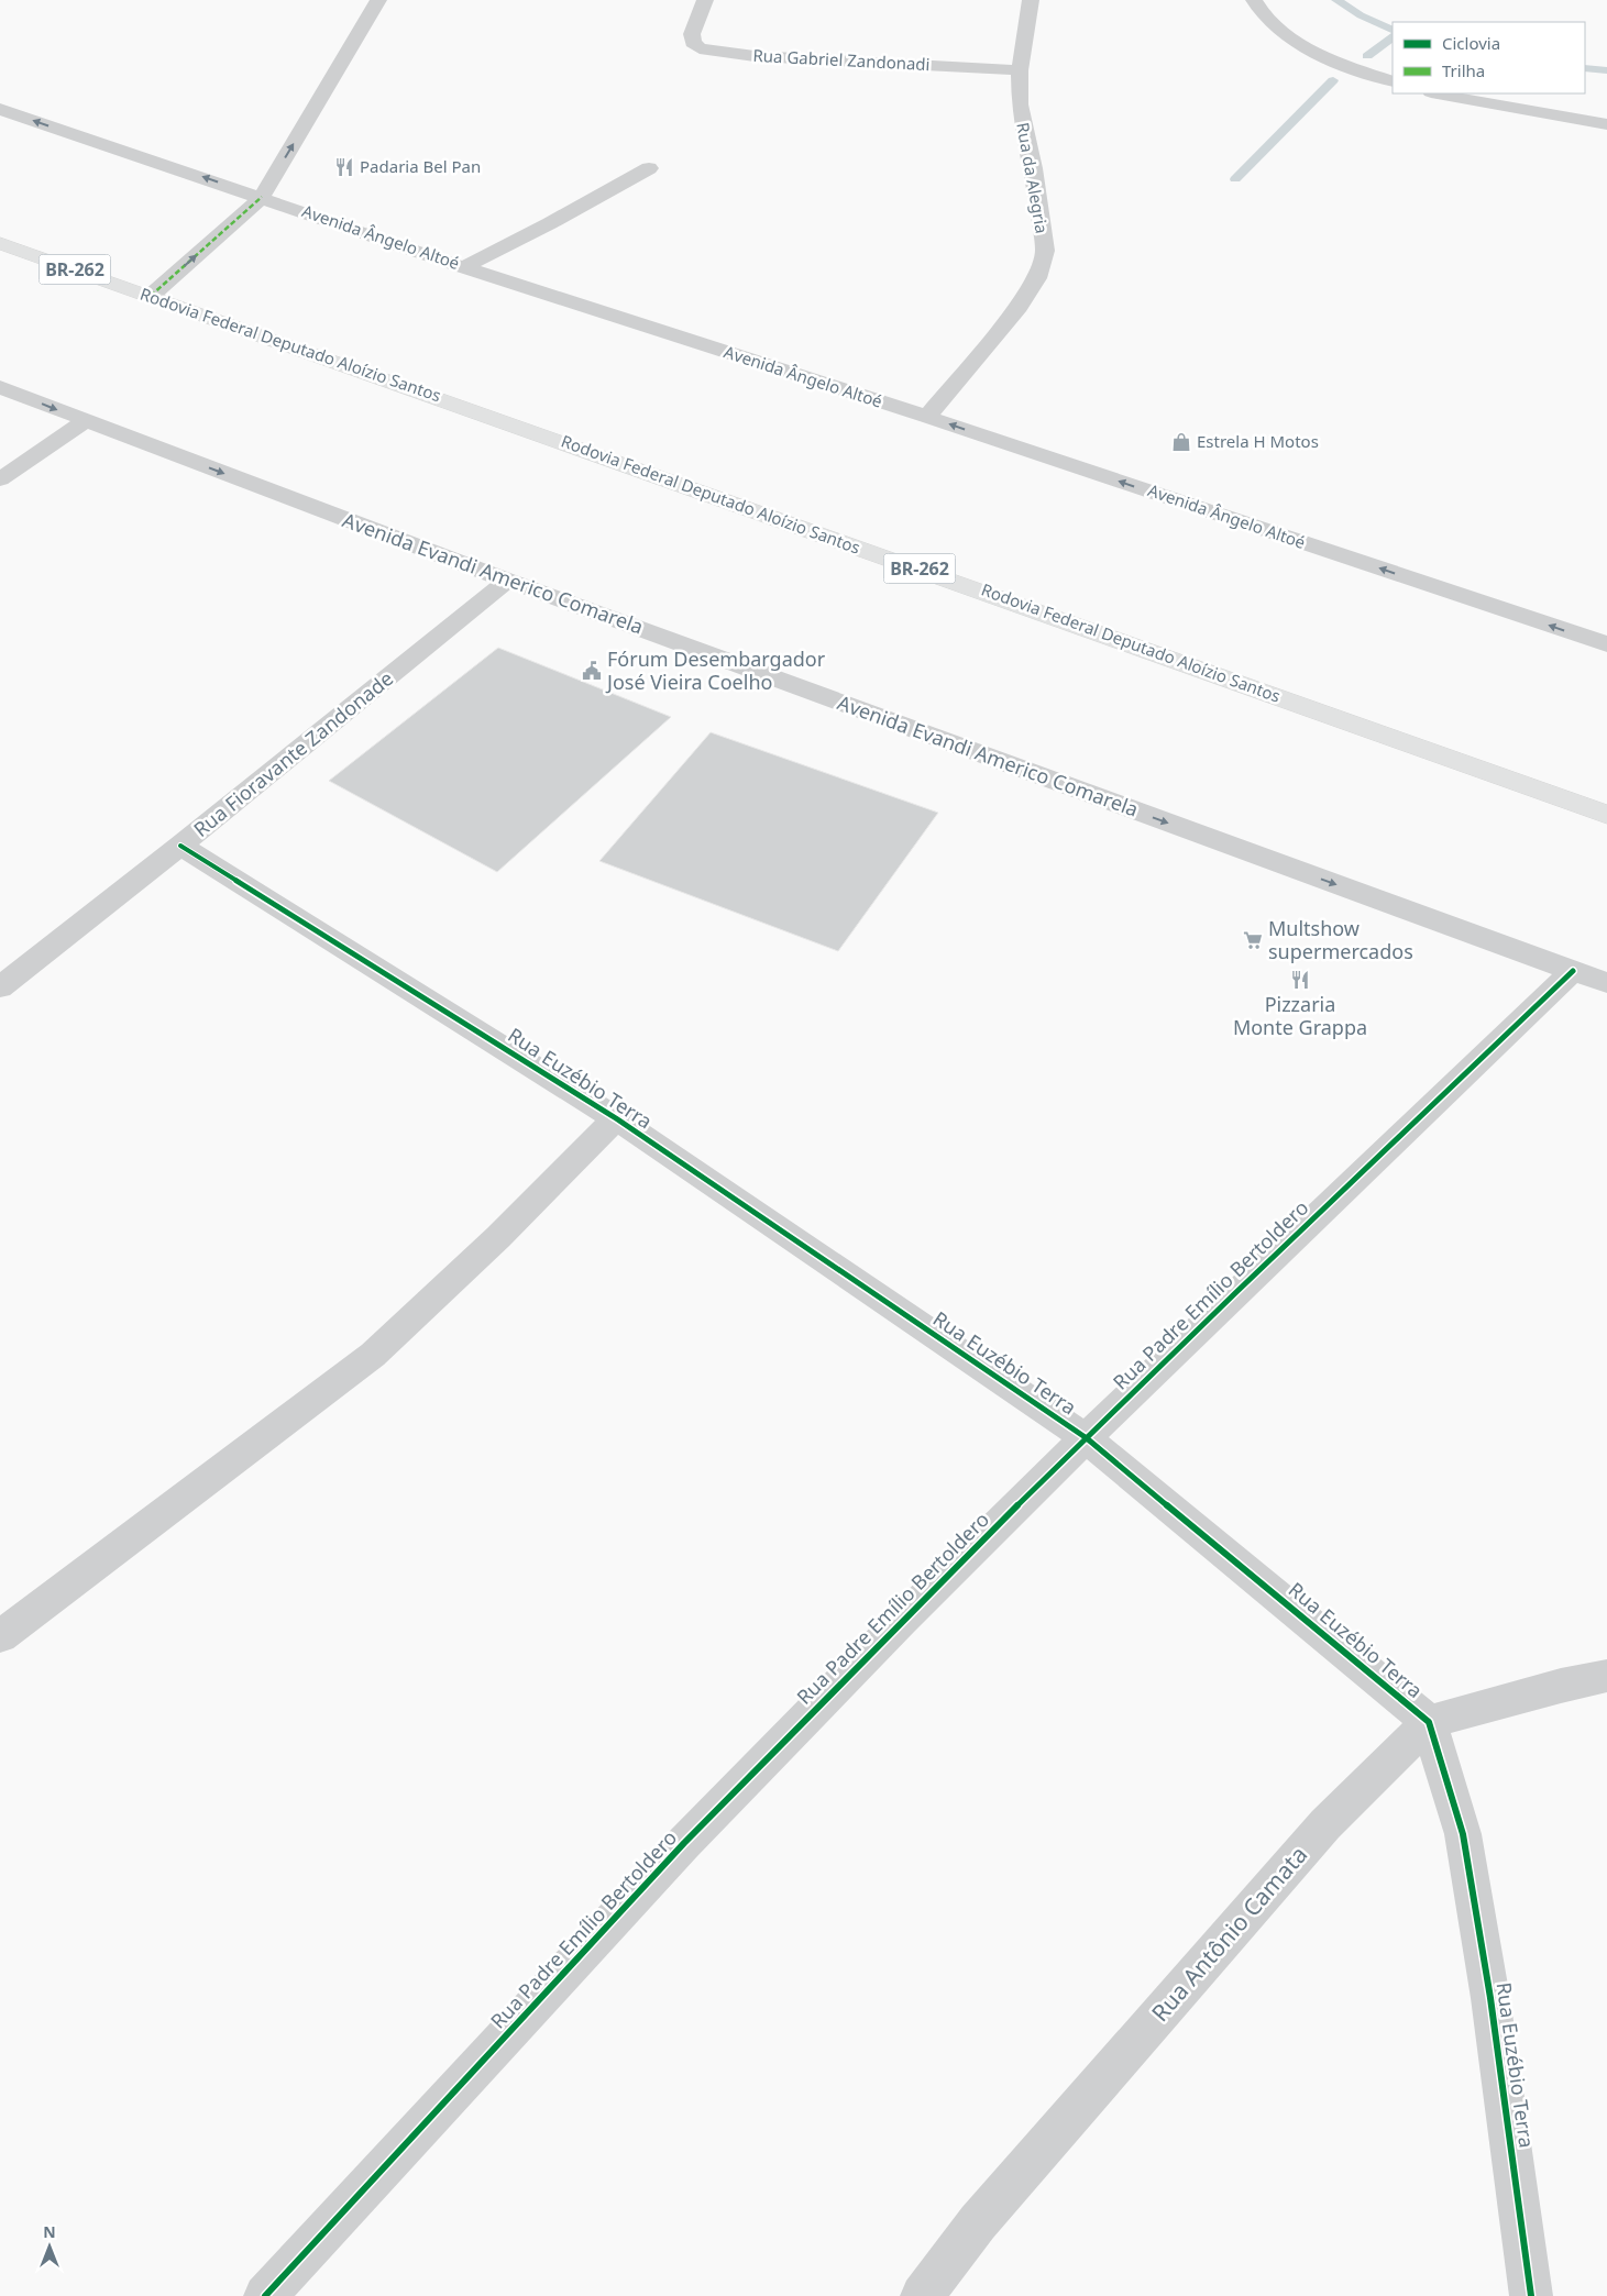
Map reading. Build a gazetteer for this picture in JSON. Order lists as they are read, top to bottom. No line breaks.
{"streets":{"highway":["BR-262","Rodovia Federal Deputado Aloízio Santos"],"street":["Rua Gabriel Zandonadi","Rua da Alegria","Avenida Ângelo Altoé","Avenida Evandi Americo Comarela","Rua Fioravante Zandonade","Rua Euzébio Terra","Rua Padre Emílio Bertoldero","Rua Antônio Camata"]},"crossings":[["Rua Gabriel Zandonadi","Rua da Alegria"],["Rua da Alegria","Avenida Ângelo Altoé"],["Avenida Evandi Americo Comarela","Rua Fioravante Zandonade"],["Avenida Evandi Americo Comarela","Rua Padre Emílio Bertoldero"],["Rua Fioravante Zandonade","Rua Euzébio Terra"],["Rua Euzébio Terra","Rua Padre Emílio Bertoldero"],["Rua Euzébio Terra","Rua Antônio Camata"]],"one_way":["Avenida Ângelo Altoé","Avenida Evandi Americo Comarela"],"places":{"restaurant":["Padaria Bel Pan","Pizzaria Monte Grappa"],"shop":["Estrela H Motos"],"public building":["Fórum Desembargador José Vieira Coelho"],"supermarket":["Multshow supermercados"]},"legend":["Ciclovia","Trilha"],"north":"top"}
